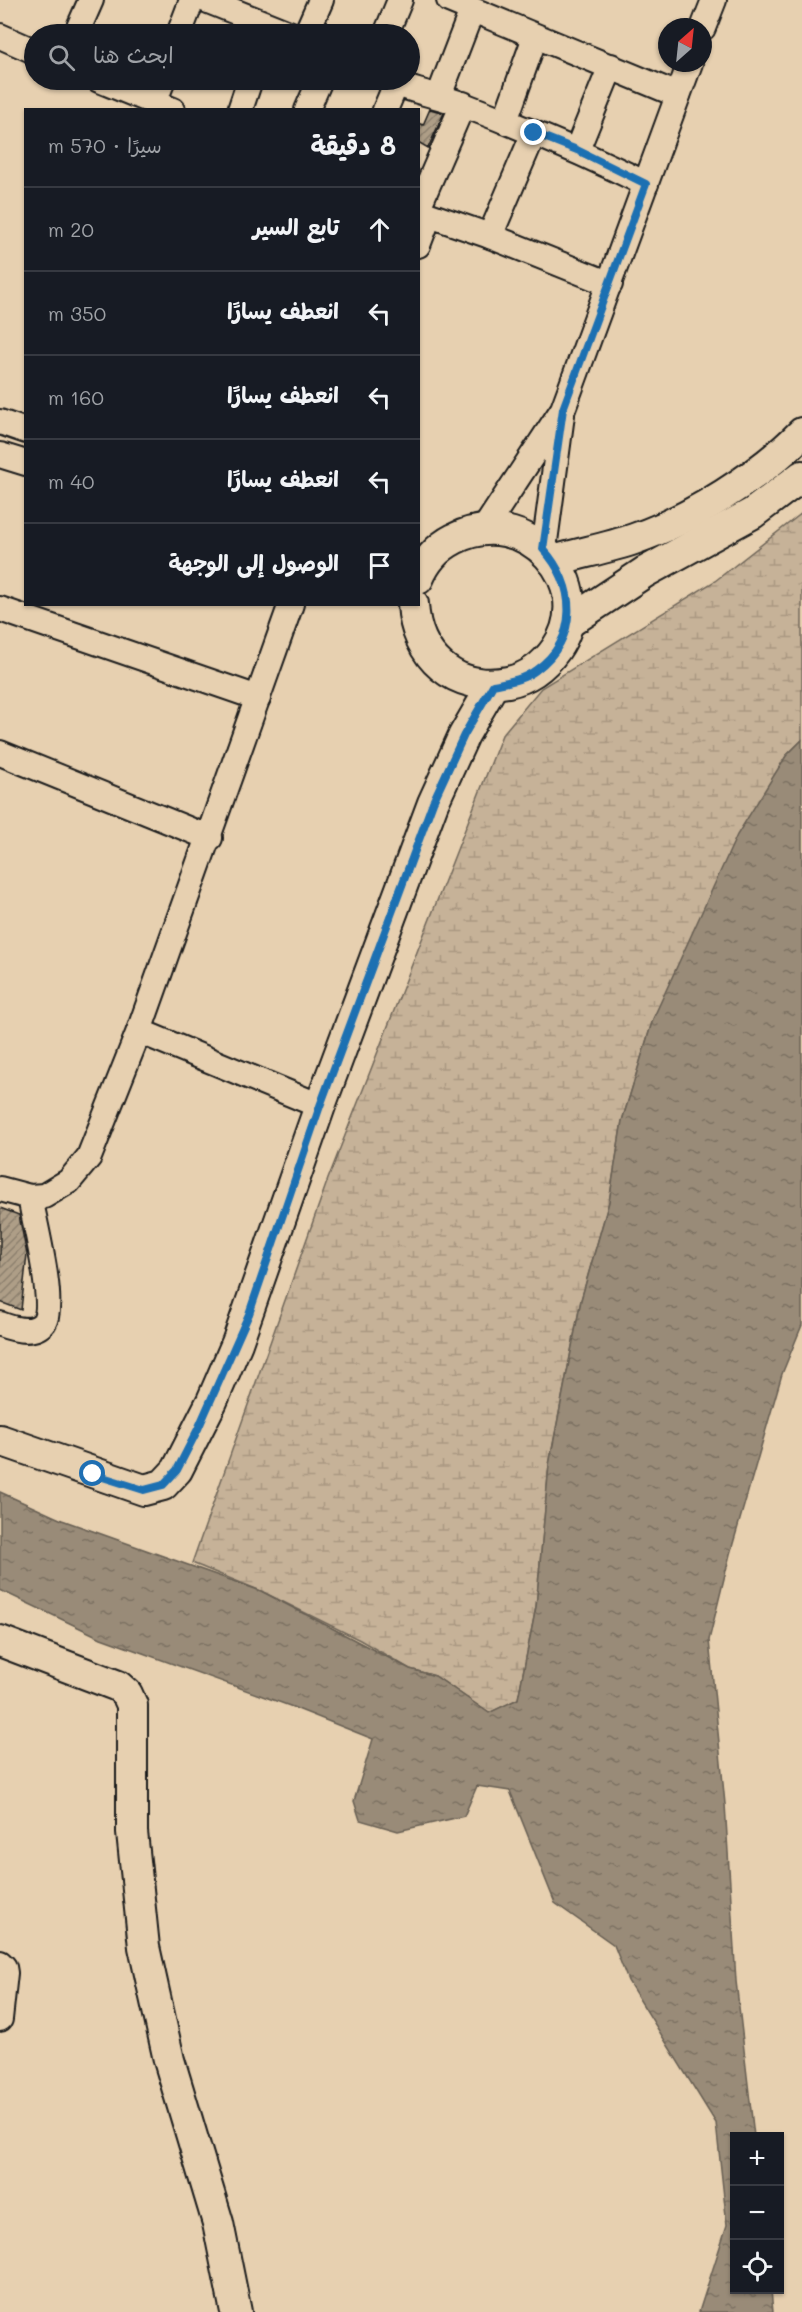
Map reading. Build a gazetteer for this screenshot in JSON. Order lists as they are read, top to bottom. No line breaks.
{"north":"top right","page":{"search":"ابحث هنا","heading":["8 دقيقة","سيرًا · 570 m"],"list":[["تابع السير","20 m"],["انعطف يسارًا","350 m"],["انعطف يسارًا","160 m"],["انعطف يسارًا","40 m"],"الوصول إلى الوجهة"],"map_buttons":["+","−"]}}
